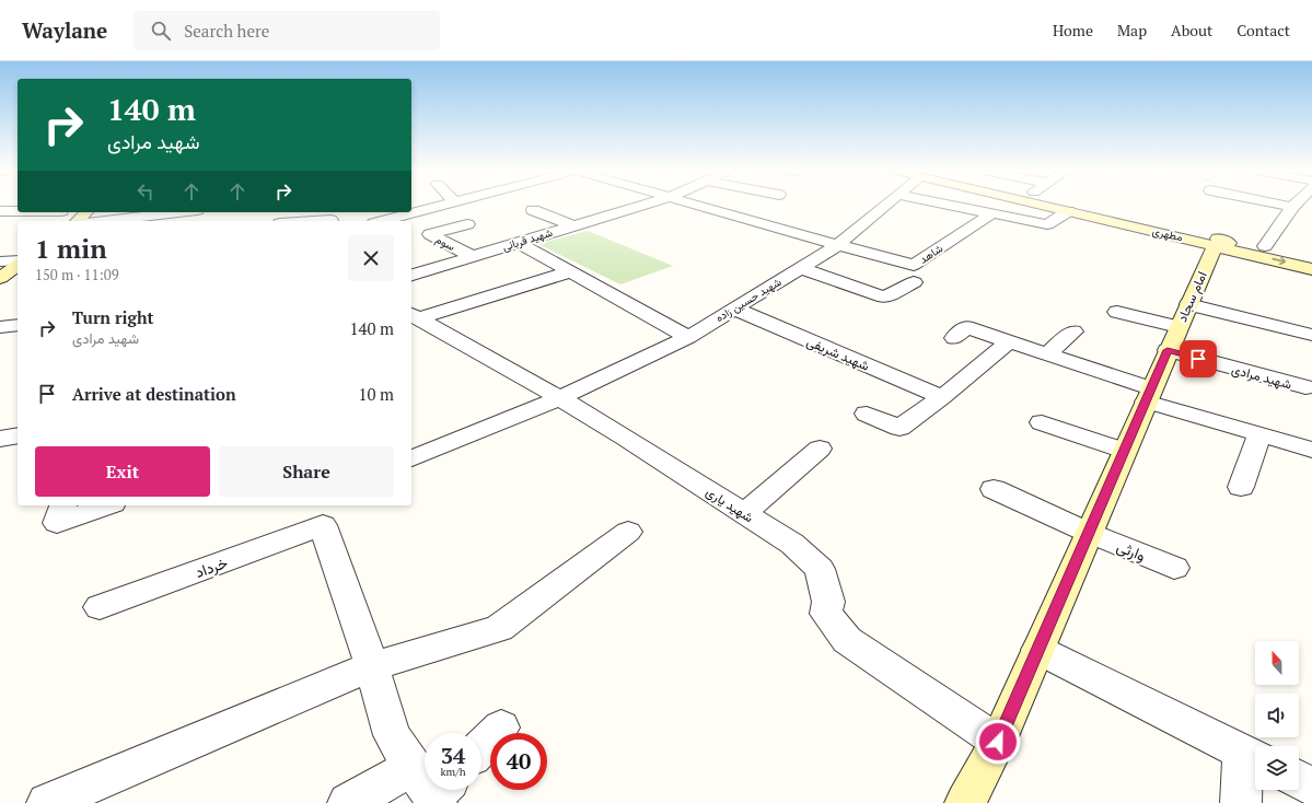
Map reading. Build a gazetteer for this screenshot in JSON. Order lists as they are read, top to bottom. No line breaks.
{"streets":{"main road":["مطهری","امام سجاد"],"street":["شهید قربانی","سوم","شاهد","شهید حسین زاده","شهید شریفی","شهید مرادی","شهید یاری","وارثی","خرداد"]},"crossings":[["مطهری","امام سجاد"],["شهید قربانی","سوم"],["شاهد","شهید حسین زاده"],["امام سجاد","شهید مرادی"],["امام سجاد","شهید یاری"],["امام سجاد","وارثی"],["شهید حسین زاده","شهید شریفی"],["شهید حسین زاده","شهید یاری"]],"north":"top","page":{"header":"Waylane","search":"Search here","nav":["Home","Map","About","Contact"],"turn":["140 m","شهید مرادی"],"heading":["1 min","150 m · 11:09"],"list":[{"name":"Turn right","note":"شهید مرادی","value":"140 m"},{"name":"Arrive at destination","value":"10 m"}],"buttons":["Exit","Share"],"speed":"34 km/h","limit":"40"}}
